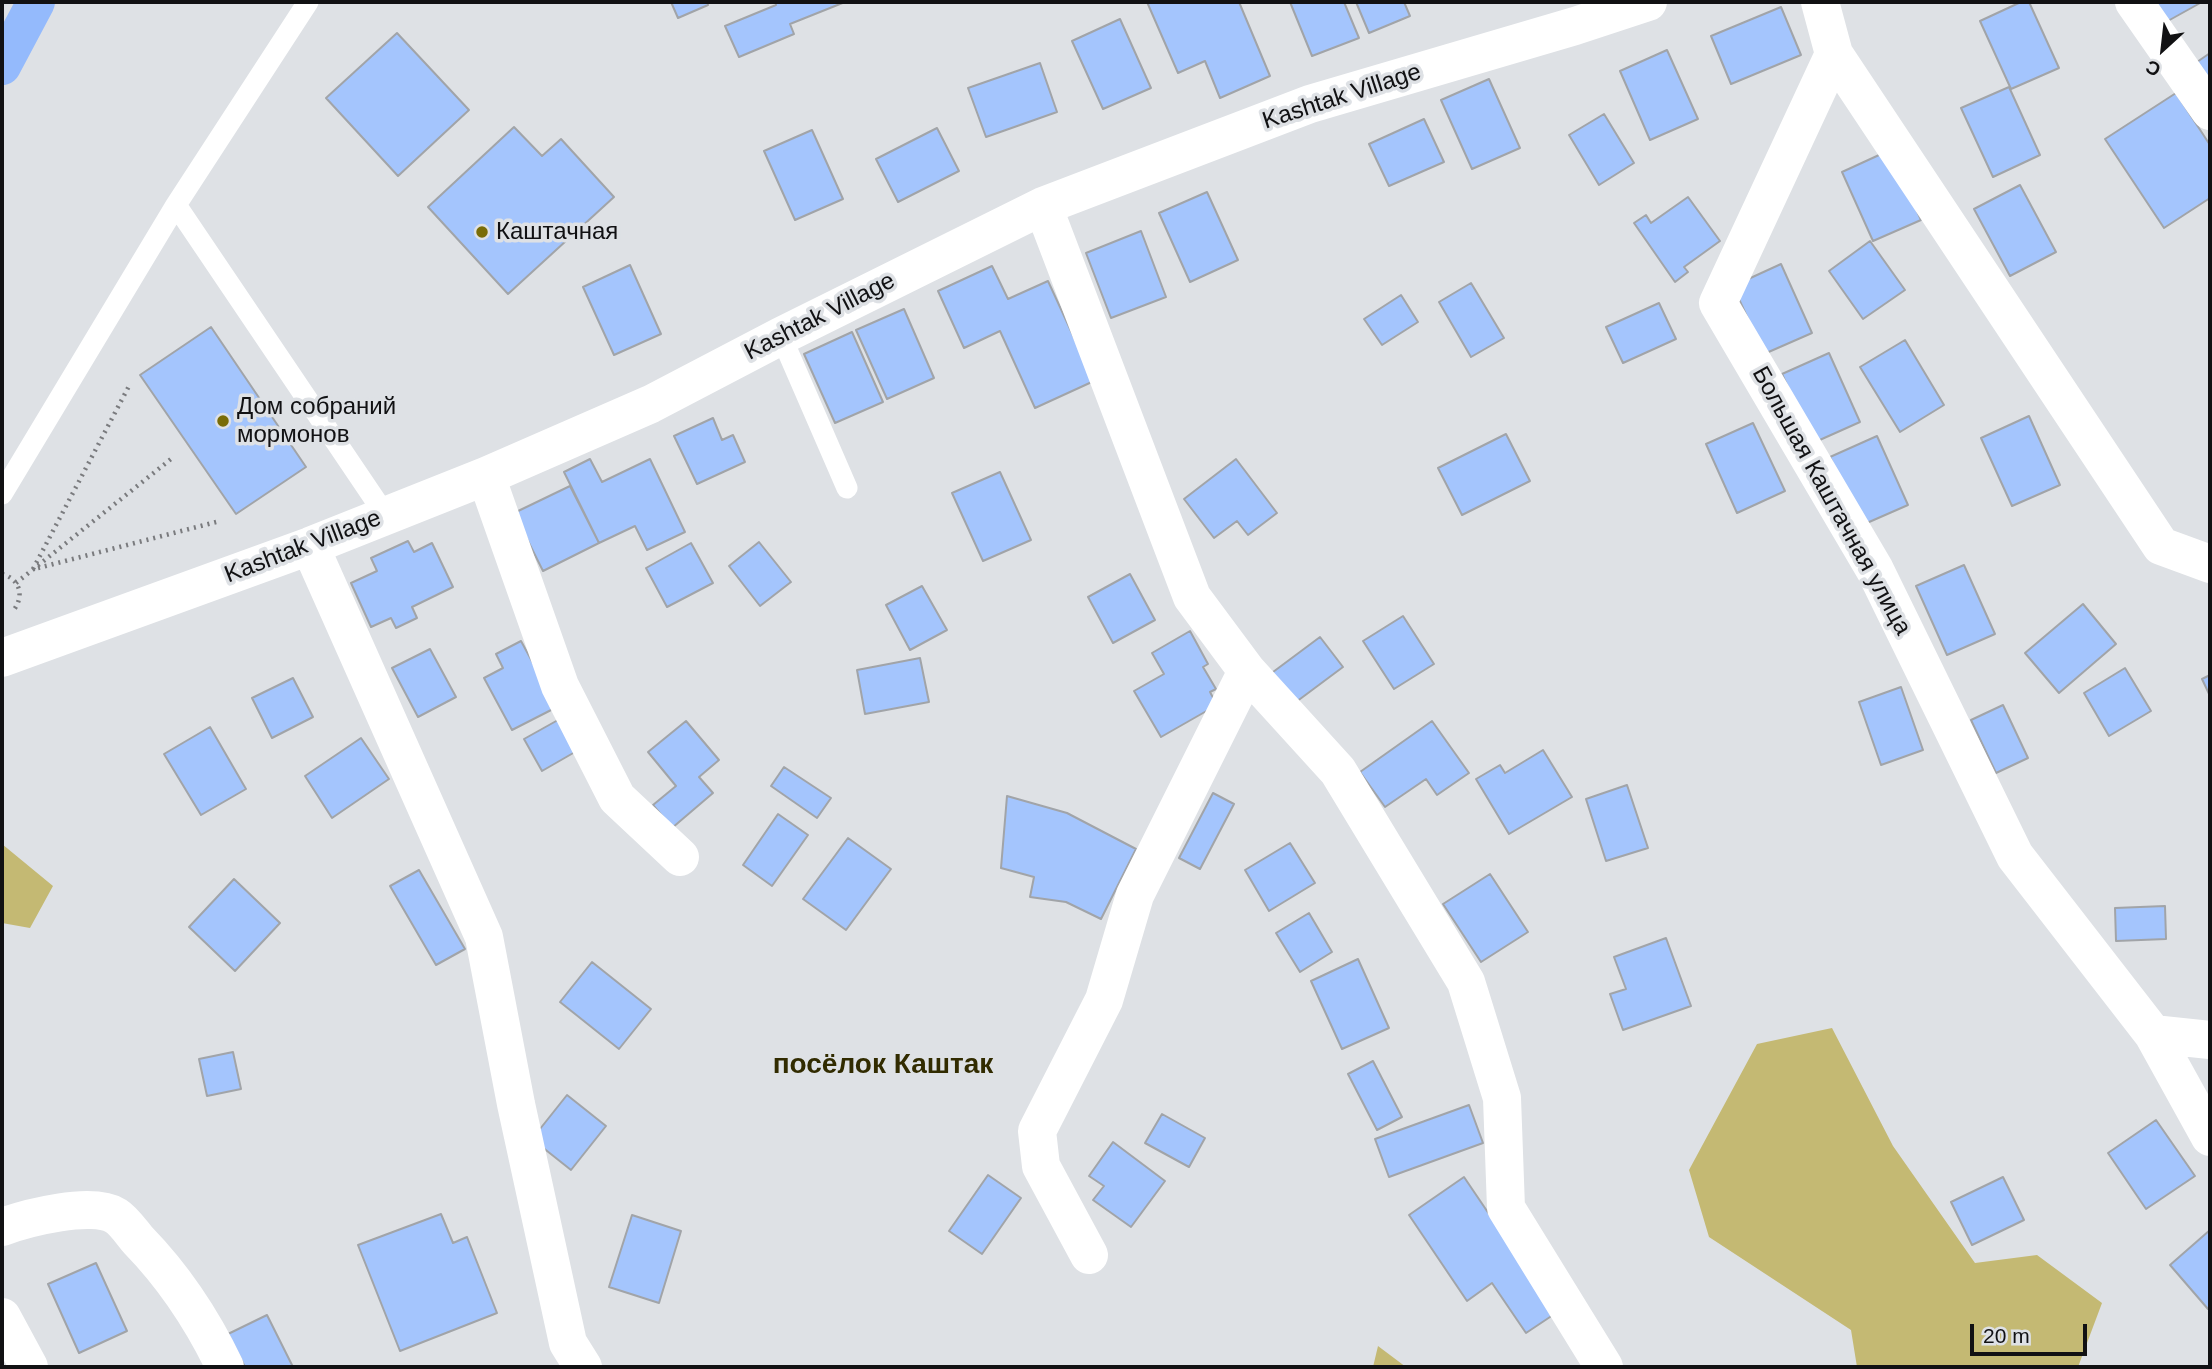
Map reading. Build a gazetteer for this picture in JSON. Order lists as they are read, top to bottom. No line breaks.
{"streets":{"street":["Kashtak Village","Большая Каштачная улица"]},"districts":["посёлок Каштак"],"places":["Каштачная","Дом собраний мормонов"],"scale_bar":"20 m","north":"bottom left"}
